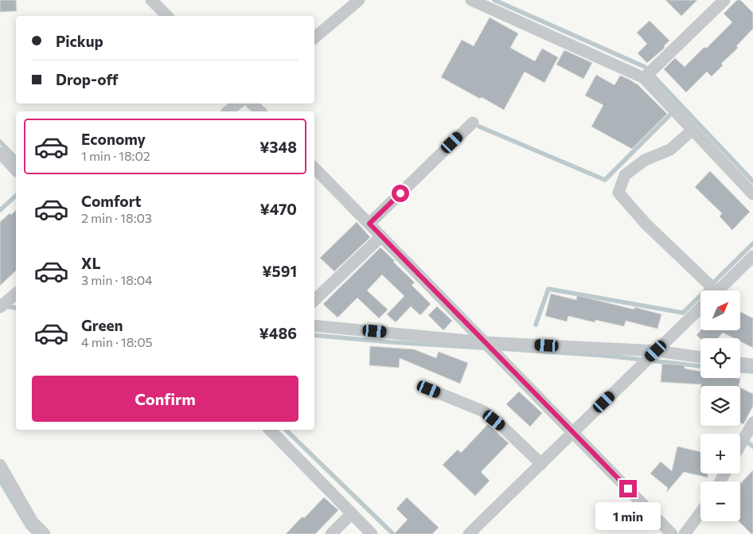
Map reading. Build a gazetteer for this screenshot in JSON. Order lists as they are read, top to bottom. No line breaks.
{"north":"top right","page":{"banner":["Pickup","Drop-off"],"list":[{"name":"Economy","note":"1 min · 18:02","value":"¥348"},{"name":"Comfort","note":"2 min · 18:03","value":"¥470"},{"name":"XL","note":"3 min · 18:04","value":"¥591"},{"name":"Green","note":"4 min · 18:05","value":"¥486"}],"map_buttons":["+","−"],"buttons":"Confirm","bubble":"1 min"}}
